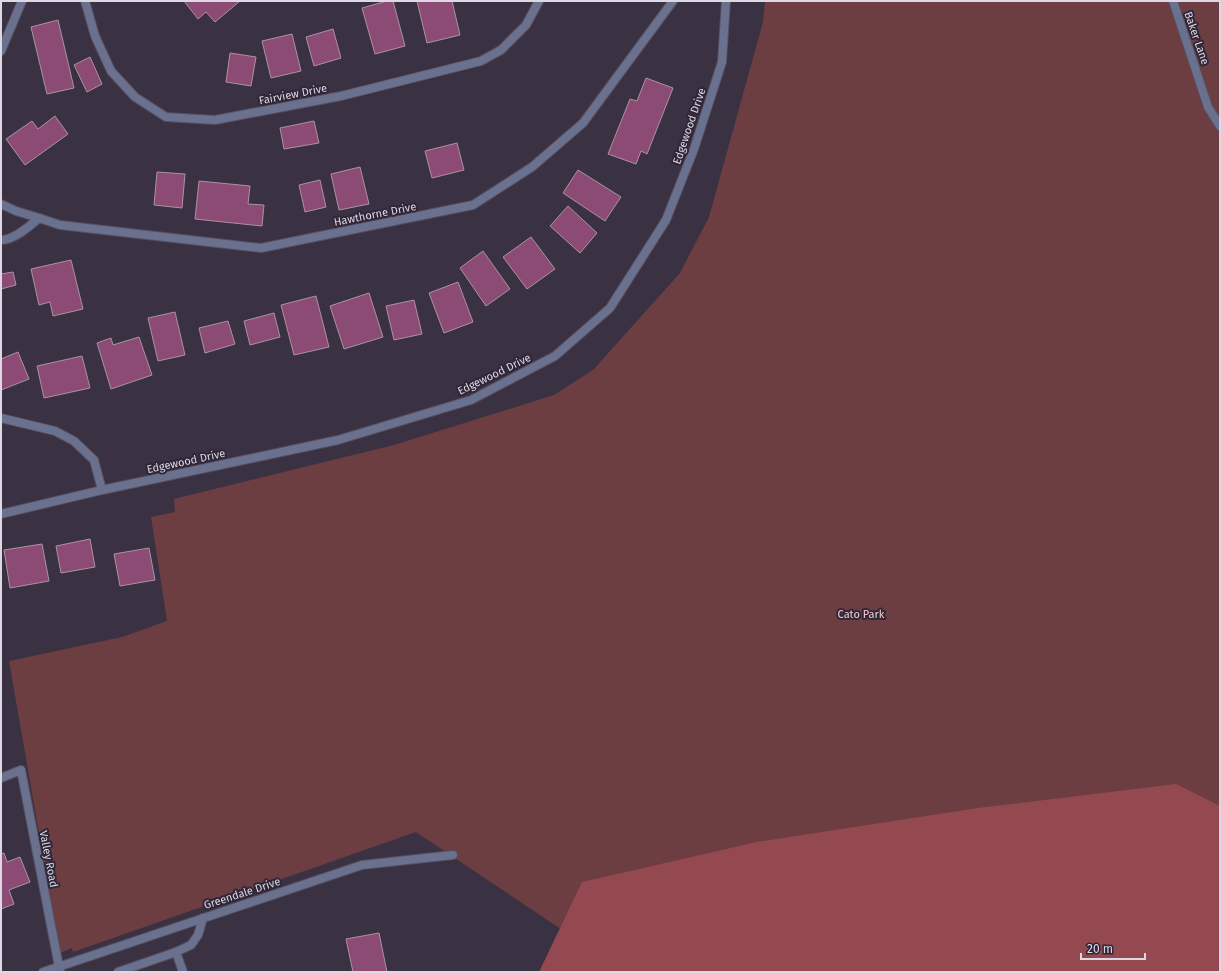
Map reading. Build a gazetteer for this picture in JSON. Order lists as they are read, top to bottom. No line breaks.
{"streets":{"street":["Baker Lane","Fairview Drive","Edgewood Drive","Hawthorne Drive","Valley Road","Greendale Drive"]},"crossings":[["Valley Road","Greendale Drive"]],"parks":["Cato Park"],"scale_bar":"20 m"}
